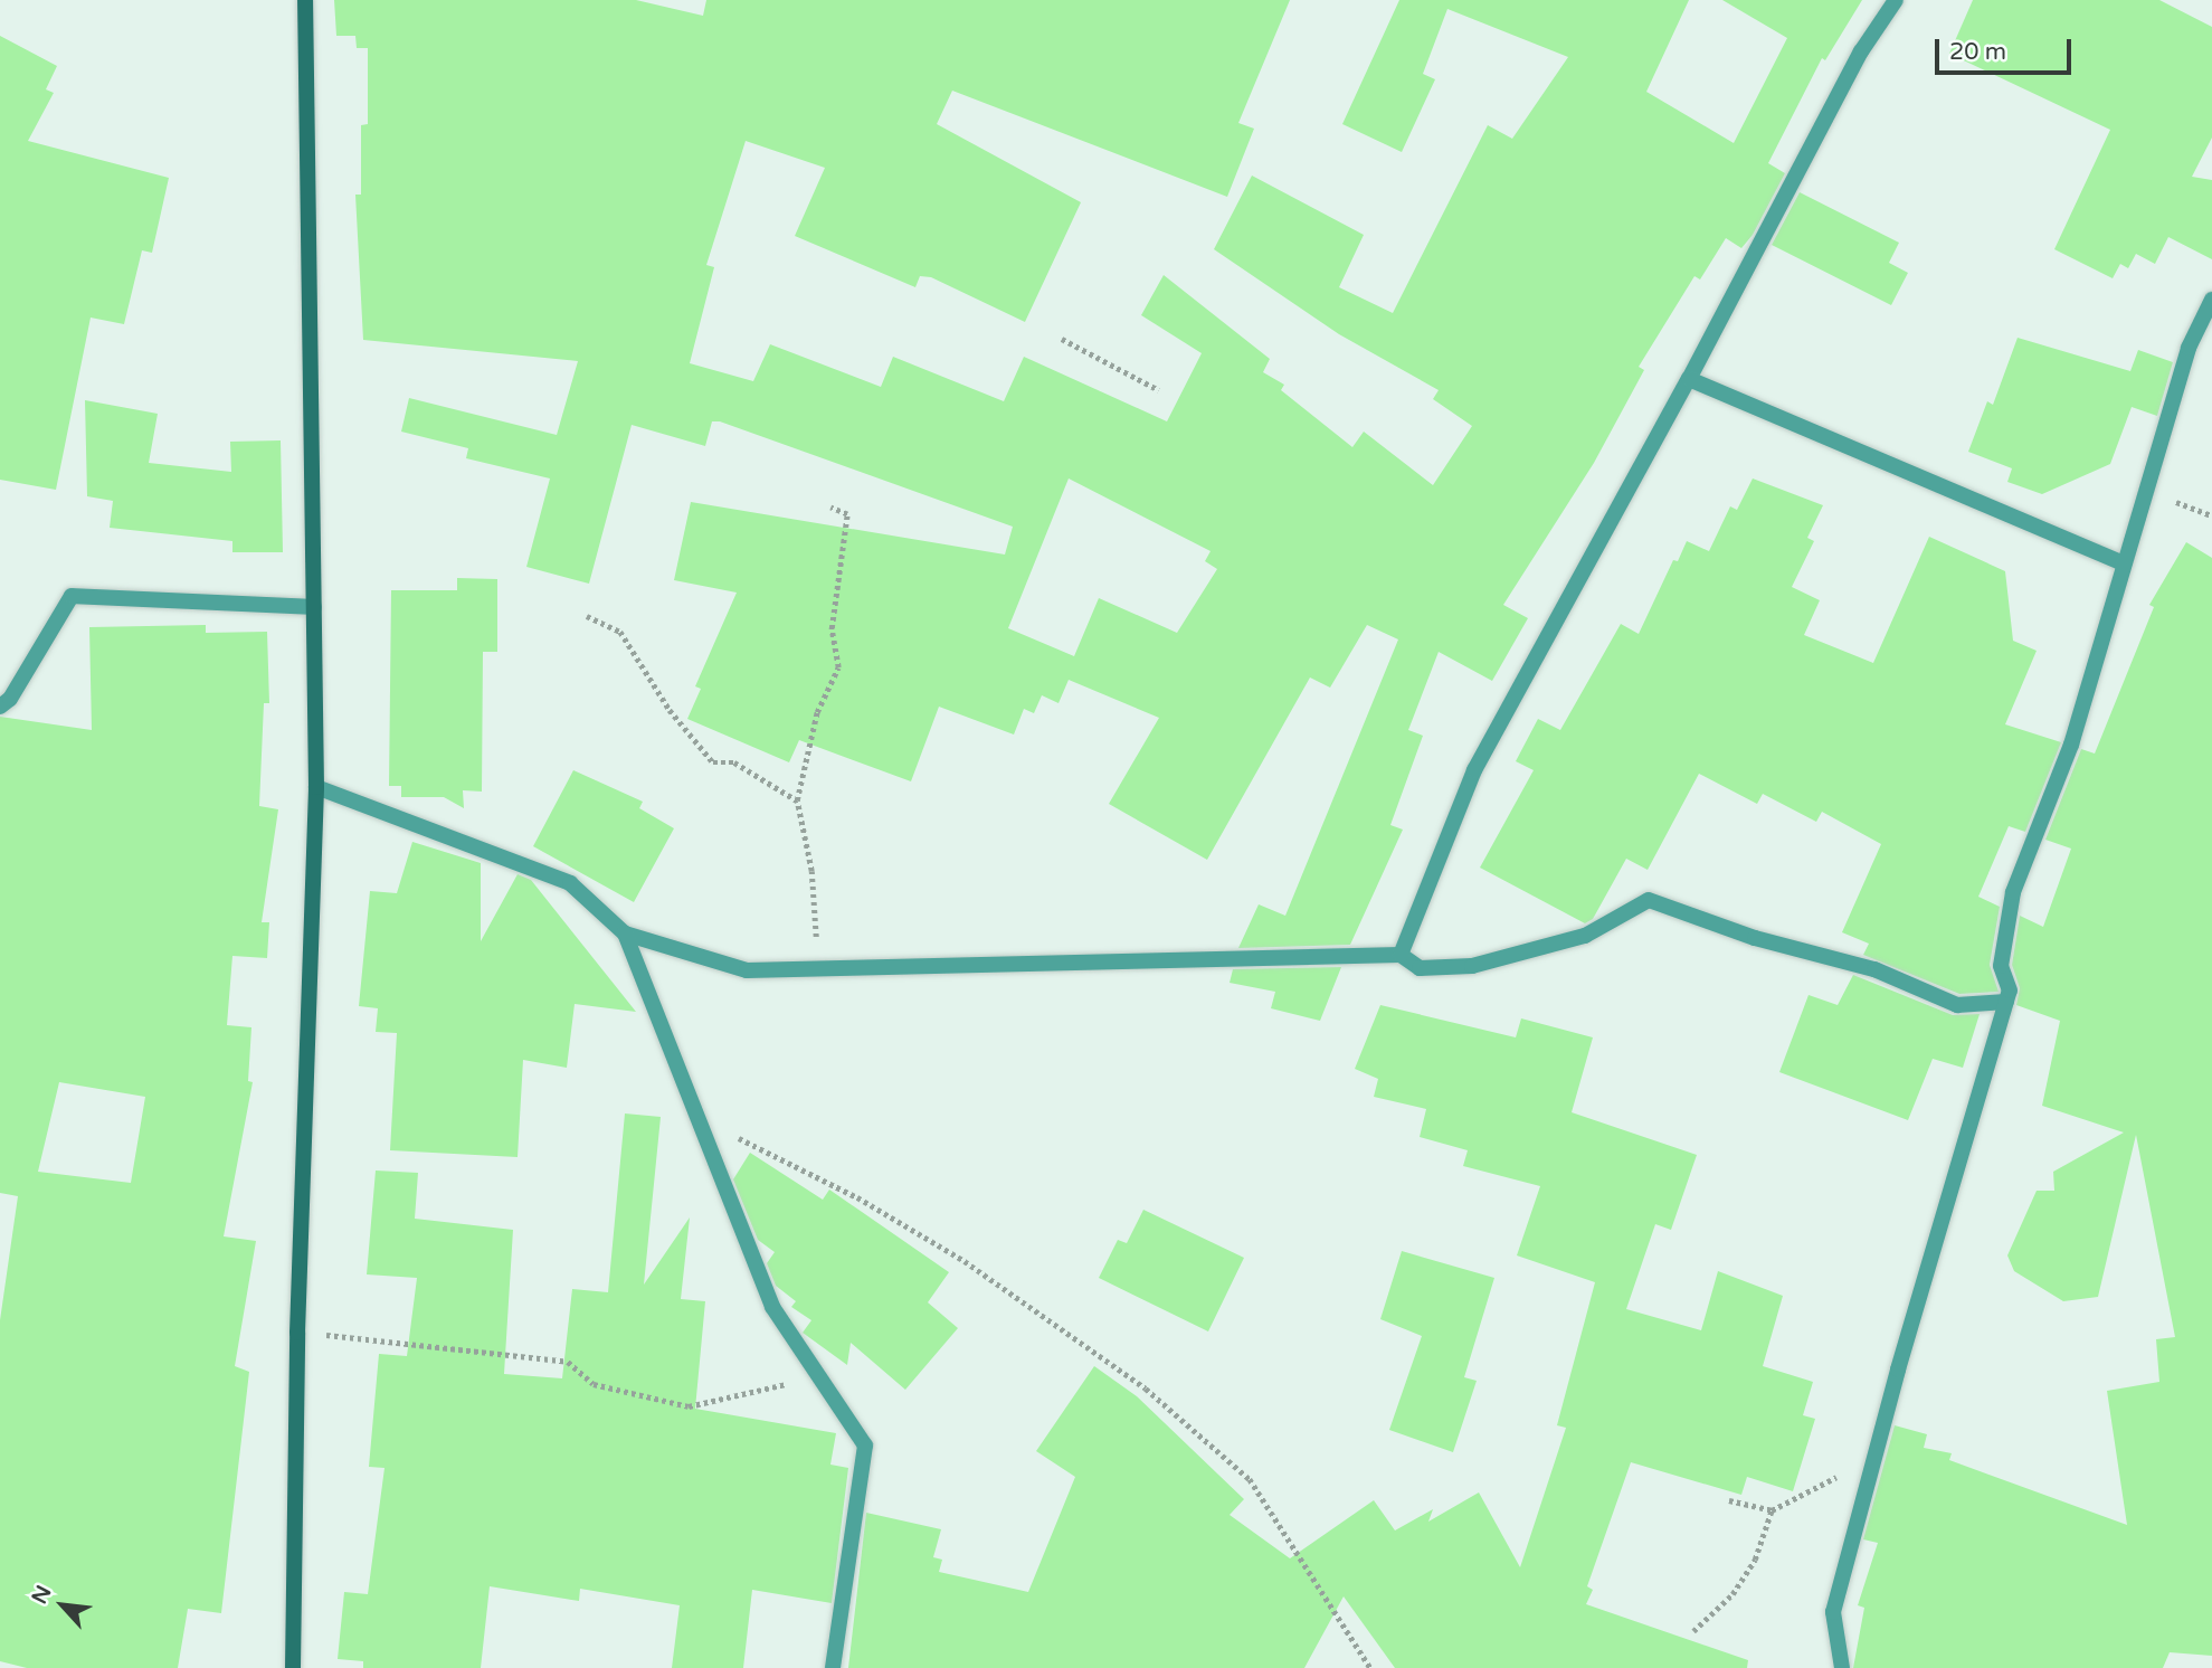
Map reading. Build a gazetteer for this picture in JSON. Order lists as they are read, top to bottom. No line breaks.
{"scale_bar":"20 m","north":"top left"}
